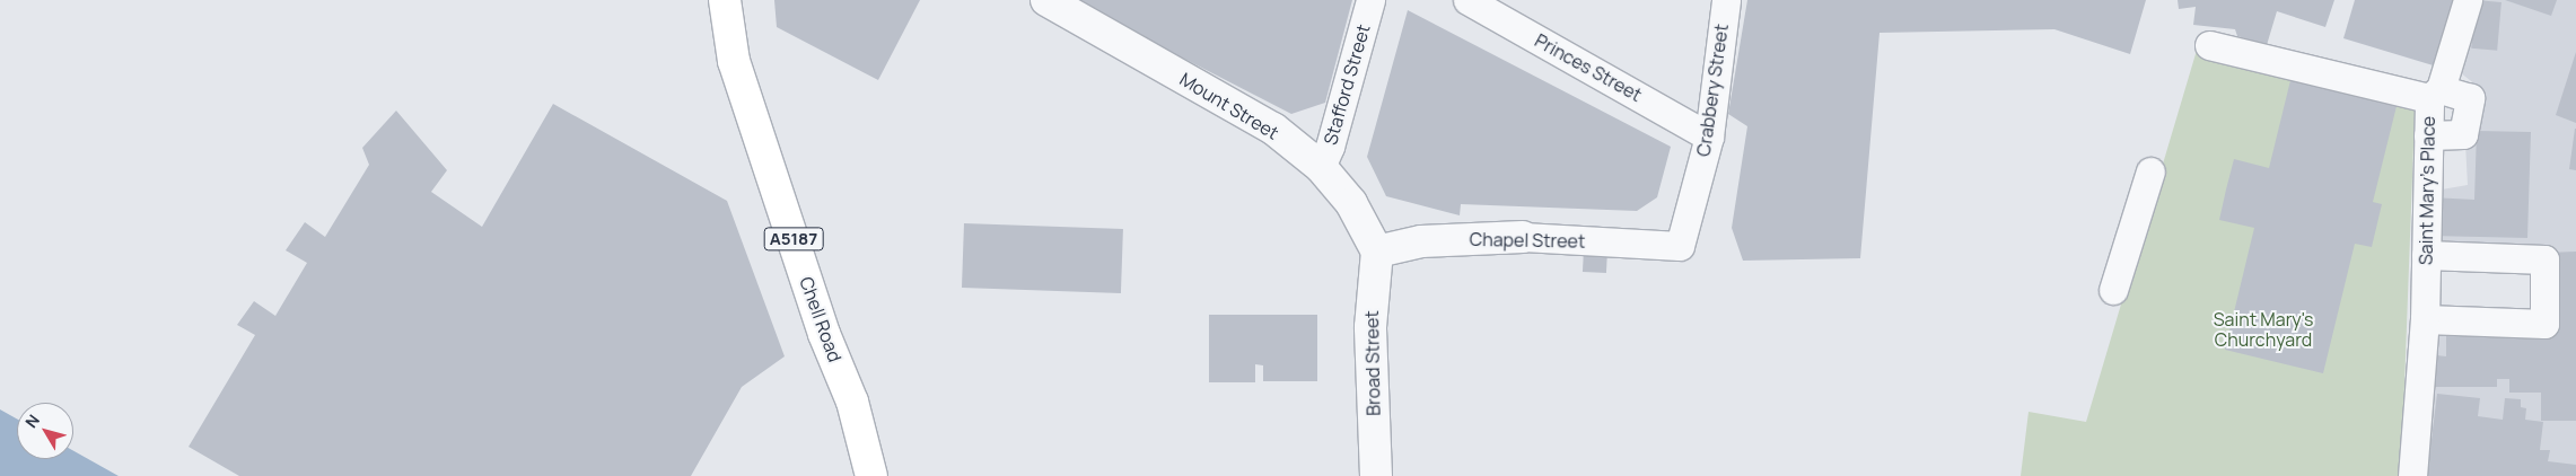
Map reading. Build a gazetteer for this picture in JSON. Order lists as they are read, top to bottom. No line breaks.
{"streets":{"highway":["A5187","Chell Road"],"street":["Princes Street","Stafford Street","Crabbery Street","Mount Street","Saint Mary's Place","Chapel Street","Broad Street"]},"crossings":[["Princes Street","Crabbery Street"],["Stafford Street","Mount Street"],["Crabbery Street","Chapel Street"],["Mount Street","Chapel Street"],["Mount Street","Broad Street"],["Chapel Street","Broad Street"]],"parks":["Saint Mary's Churchyard"],"north":"top left"}
